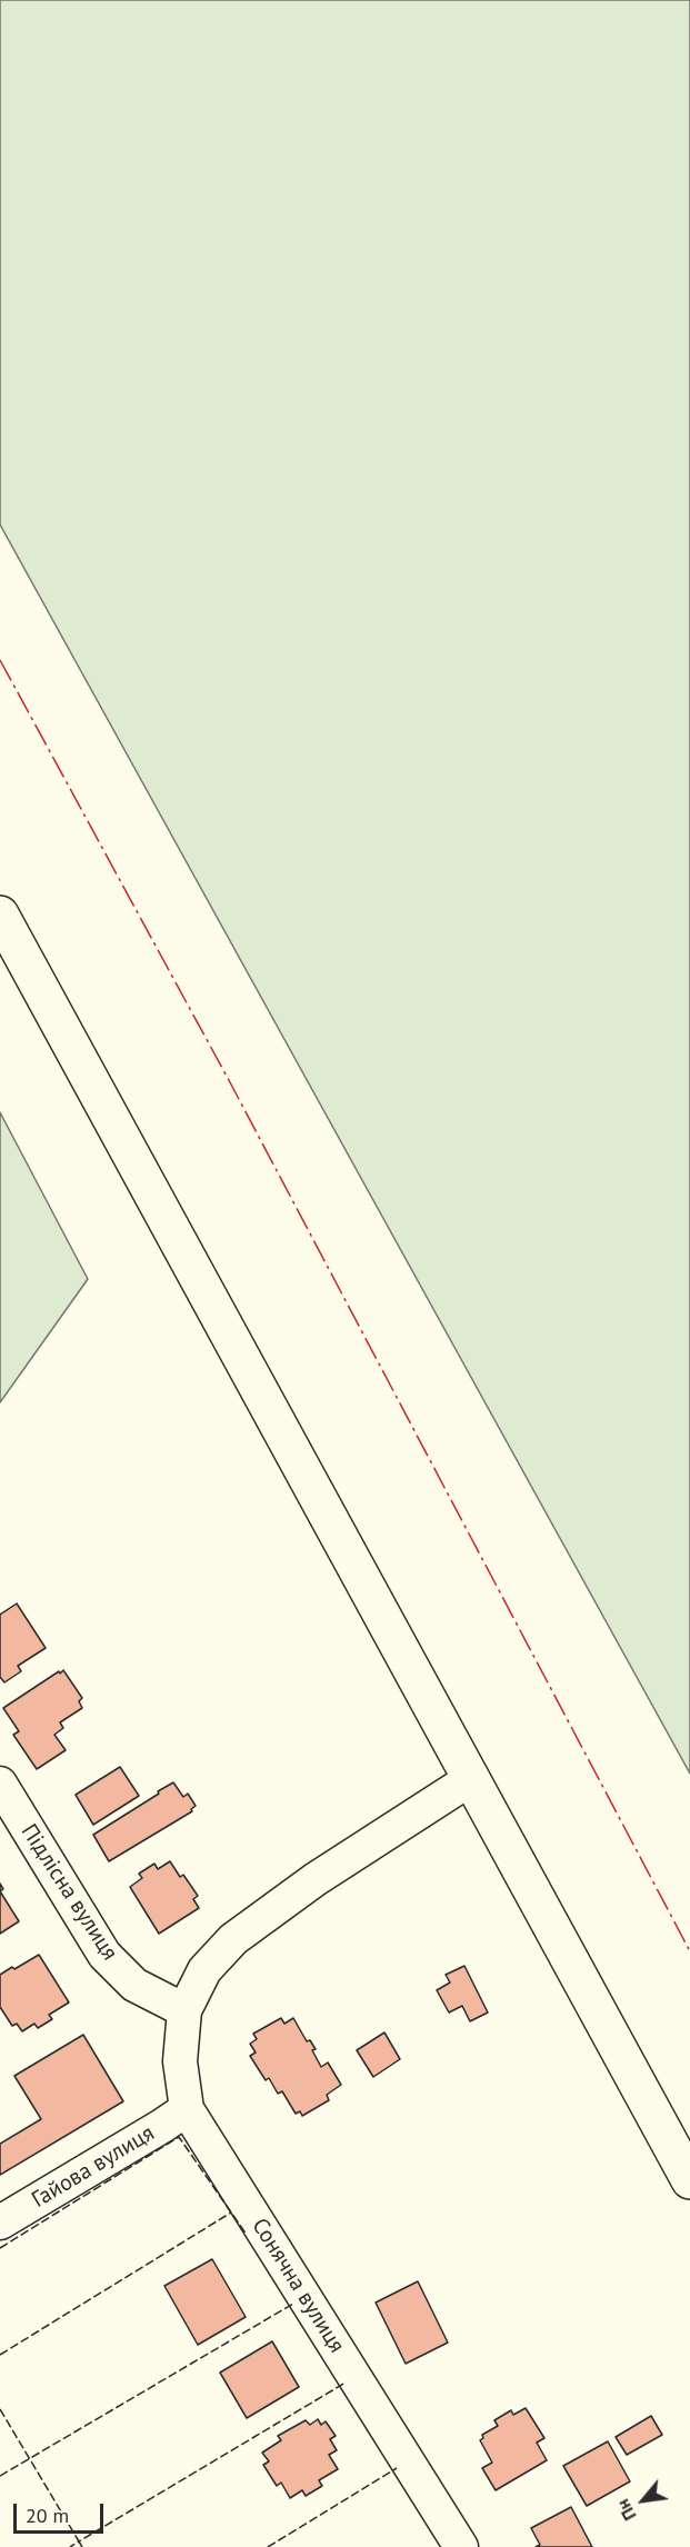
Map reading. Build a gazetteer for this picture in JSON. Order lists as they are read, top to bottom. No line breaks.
{"streets":{"street":["Підлісна вулиця","Гайова вулиця","Сонячна вулиця"]},"crossings":[["Підлісна вулиця","Сонячна вулиця"],["Гайова вулиця","Сонячна вулиця"]],"scale_bar":"20 m","north":"bottom left"}
